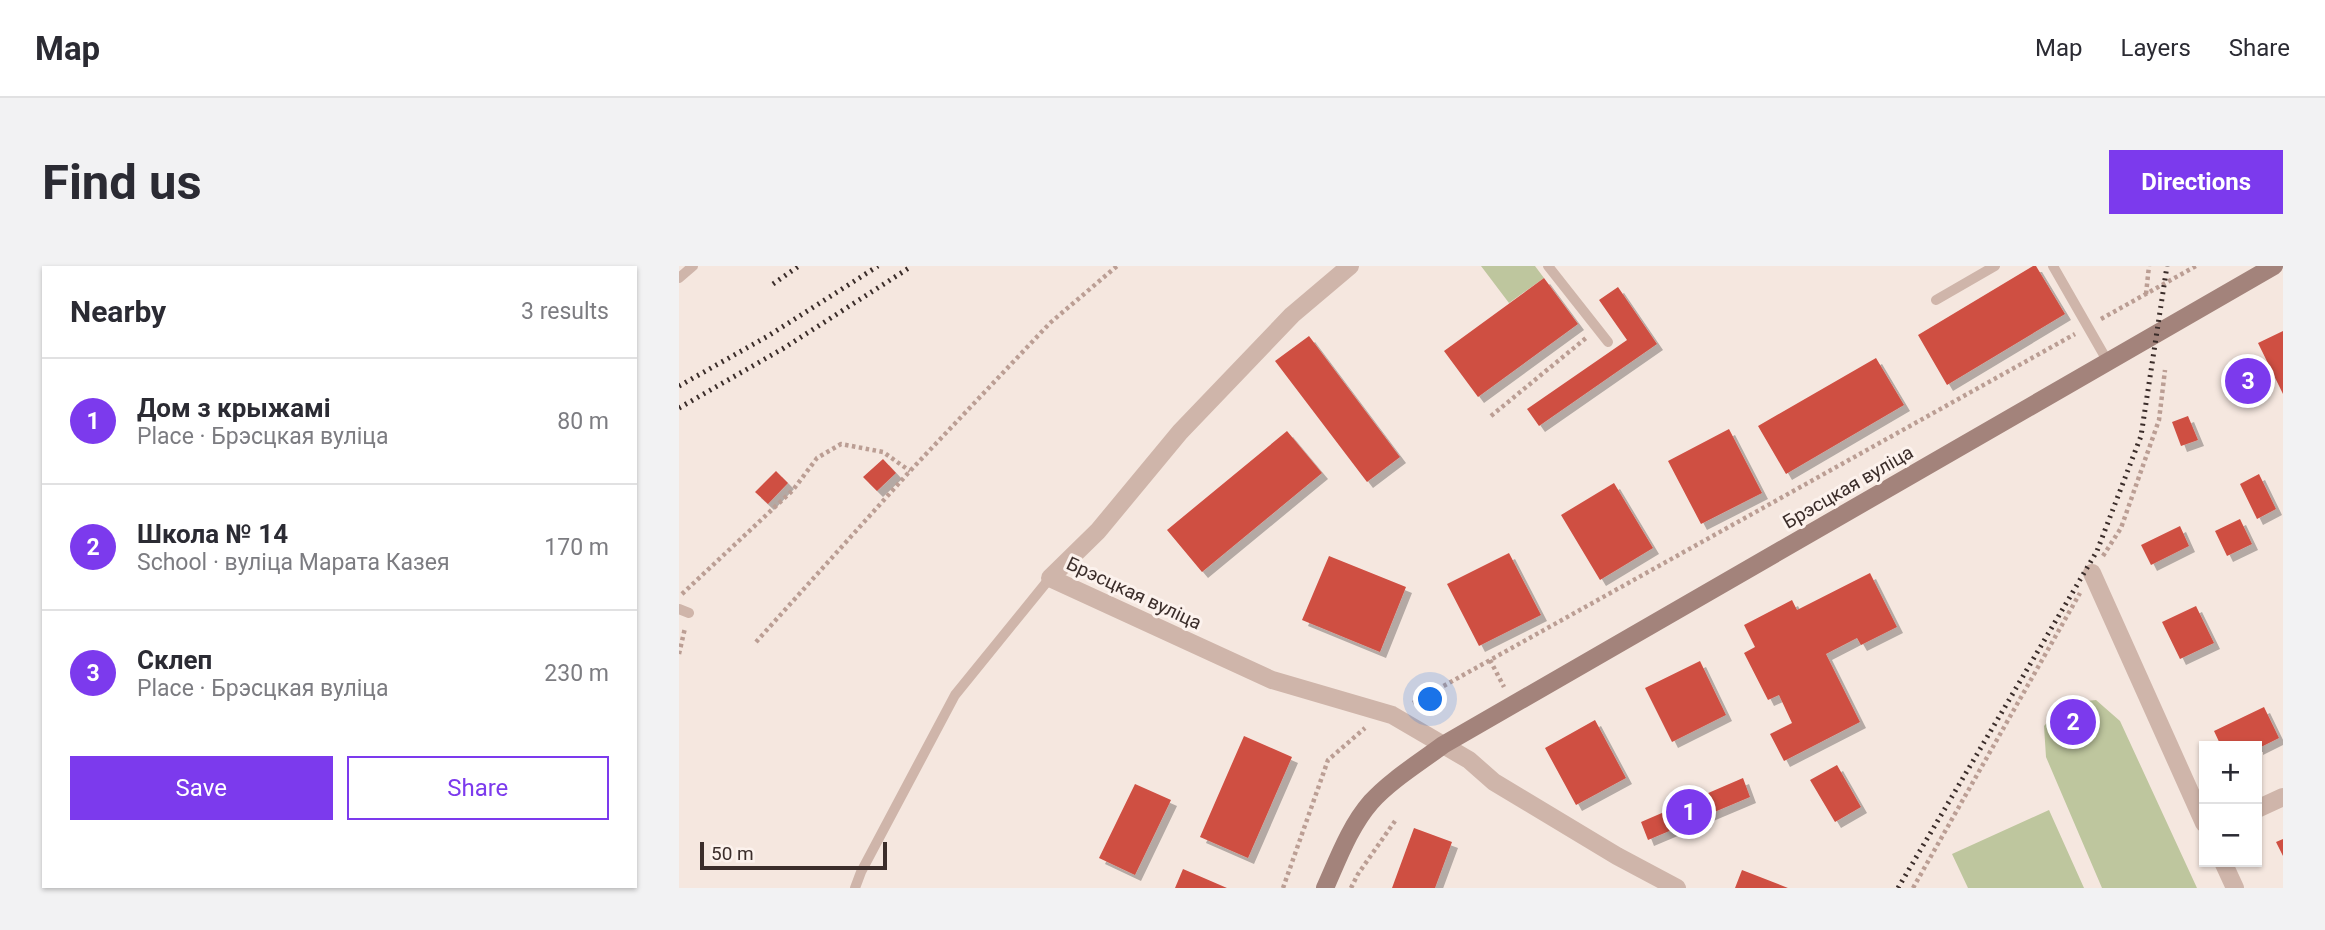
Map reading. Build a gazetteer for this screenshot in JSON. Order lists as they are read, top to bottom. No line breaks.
{"streets":{"main road":["Брэсцкая вуліца"]},"scale_bar":"50 m","page":{"header":"Map","nav":["Map","Layers","Share"],"buttons":["Directions",["Save","Share"]],"title":"Find us","heading":["Nearby","3 results"],"pins":["3","2","1"],"list":[{"mark":"1","name":"Дом з крыжамі","note":"Place · Брэсцкая вуліца","value":"80 m"},{"mark":"2","name":"Школа № 14","note":"School · вуліца Марата Казея","value":"170 m"},{"mark":"3","name":"Склеп","note":"Place · Брэсцкая вуліца","value":"230 m"}],"map_buttons":["+","−"],"scale":"50 m"}}
